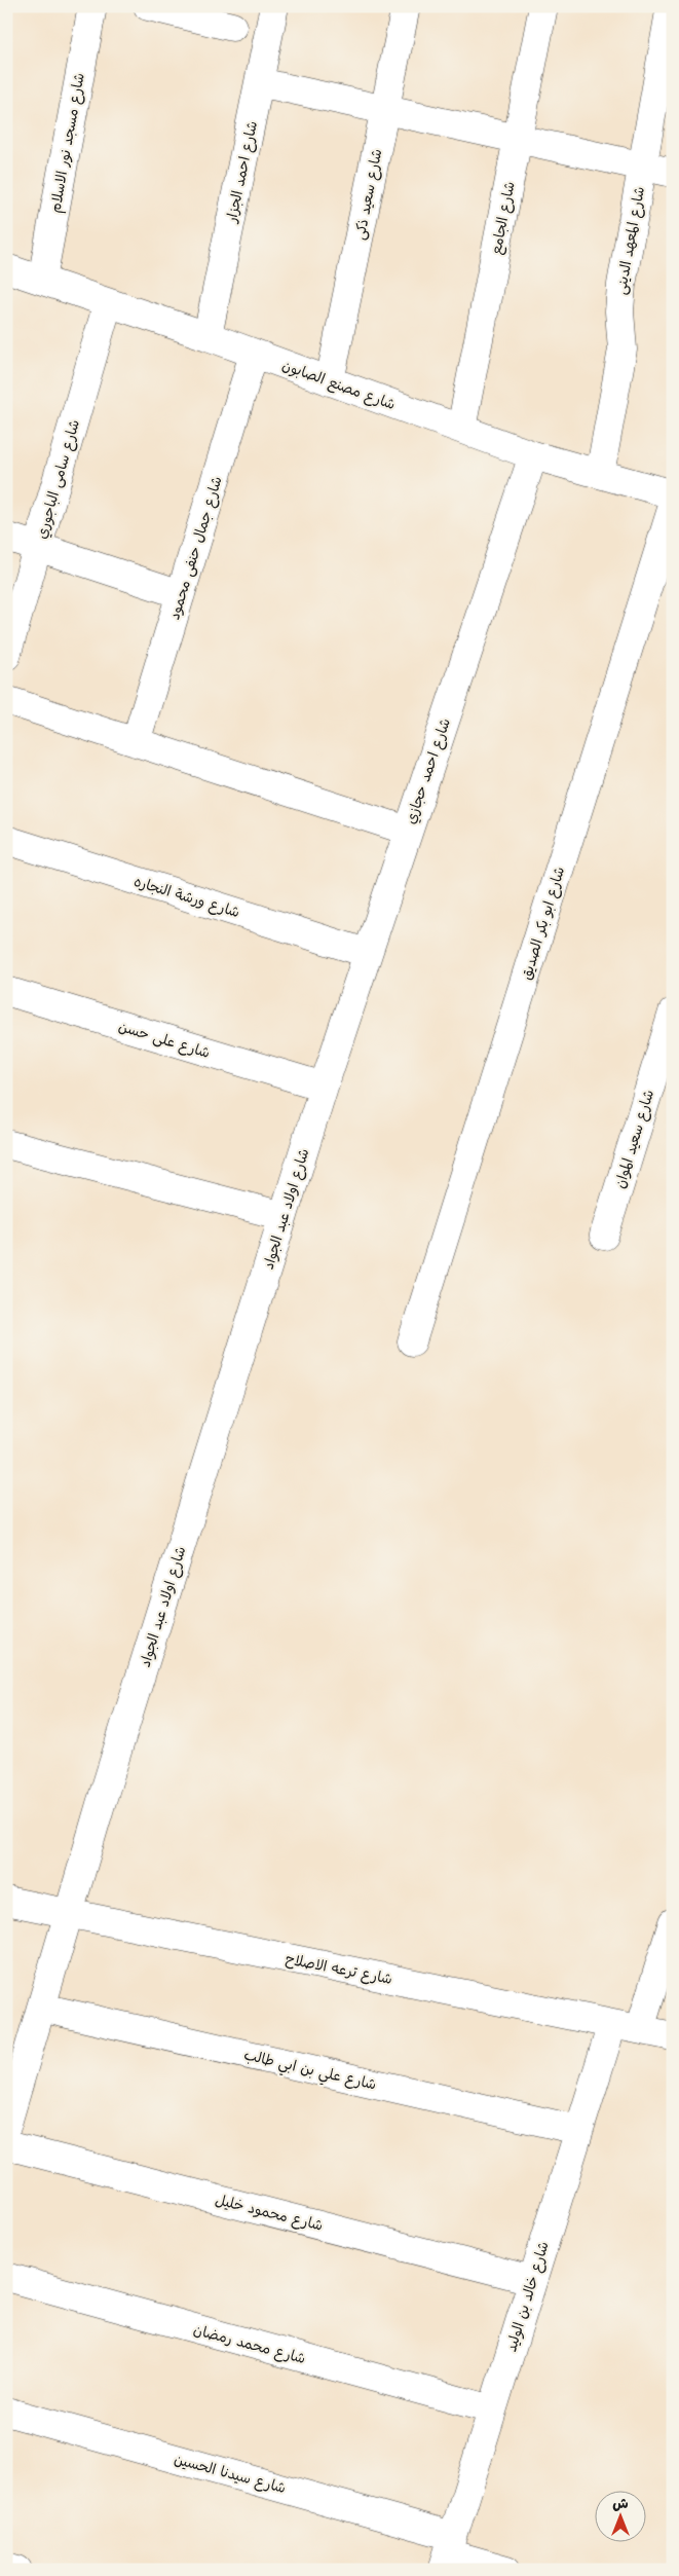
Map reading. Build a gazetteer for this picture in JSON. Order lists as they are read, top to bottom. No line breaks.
{"streets":{"street":["شارع مسجد نور الاسلام","شارع احمد الجزار","شارع سعيد ذكى","شارع الجامع","شارع المعهد الدينى","شارع مصنع الصابون","شارع سامى الباجوري","شارع جمال حنفى محمود","شارع احمد حجازي","شارع ورشة النجاره","شارع ابو بكر الصديق","شارع على حسن","شارع سعيد الموان","شارع اولاد عبد الجواد","شارع ترعه الاصلاح","شارع علي بن ابي طالب","شارع محمود خليل","شارع خالد بن الوليد","شارع محمد رمضان","شارع سيدنا الحسين"]},"crossings":[["شارع مسجد نور الاسلام","شارع مصنع الصابون"],["شارع احمد الجزار","شارع مصنع الصابون"],["شارع سعيد ذكى","شارع مصنع الصابون"],["شارع الجامع","شارع مصنع الصابون"],["شارع المعهد الدينى","شارع مصنع الصابون"],["شارع مصنع الصابون","شارع سامى الباجوري"],["شارع مصنع الصابون","شارع جمال حنفى محمود"],["شارع مصنع الصابون","شارع احمد حجازي"],["شارع احمد حجازي","شارع ورشة النجاره"],["شارع احمد حجازي","شارع على حسن"],["شارع احمد حجازي","شارع اولاد عبد الجواد"],["شارع على حسن","شارع اولاد عبد الجواد"],["شارع اولاد عبد الجواد","شارع ترعه الاصلاح"],["شارع اولاد عبد الجواد","شارع علي بن ابي طالب"],["شارع ترعه الاصلاح","شارع خالد بن الوليد"],["شارع علي بن ابي طالب","شارع خالد بن الوليد"],["شارع محمود خليل","شارع خالد بن الوليد"],["شارع خالد بن الوليد","شارع محمد رمضان"],["شارع خالد بن الوليد","شارع سيدنا الحسين"]],"north":"top"}
